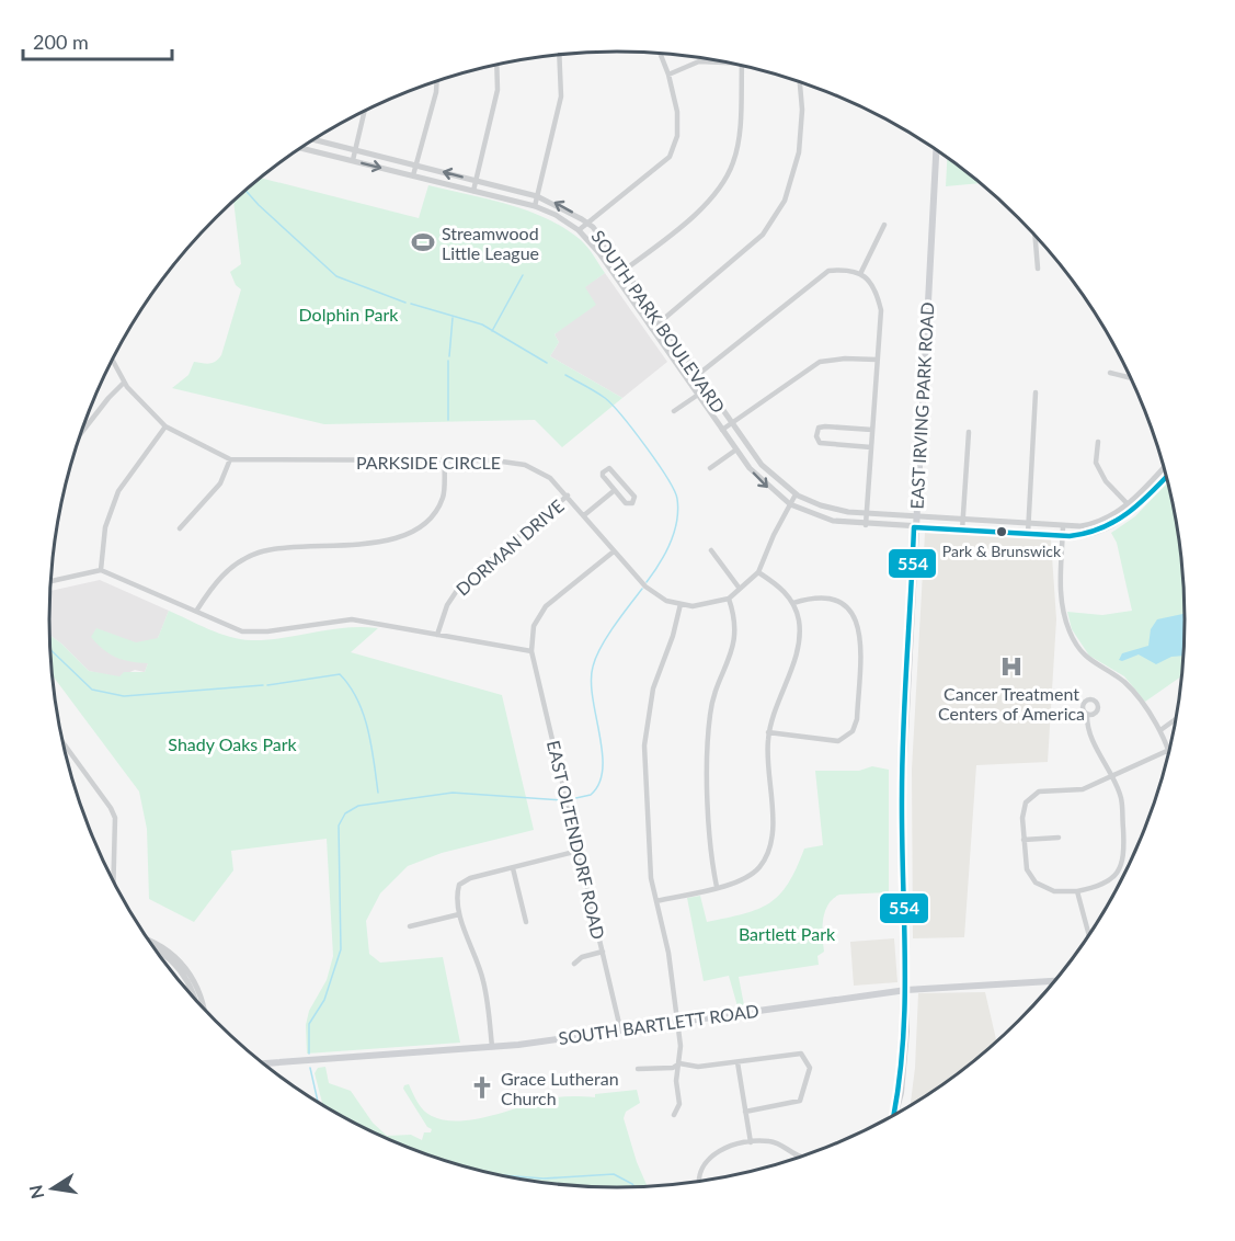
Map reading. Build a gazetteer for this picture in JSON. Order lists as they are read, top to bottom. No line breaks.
{"streets":{"main road":["EAST IRVING PARK ROAD","SOUTH BARTLETT ROAD"],"street":["SOUTH PARK BOULEVARD","PARKSIDE CIRCLE","DORMAN DRIVE","EAST OLTENDORF ROAD"]},"crossings":[["SOUTH PARK BOULEVARD","EAST IRVING PARK ROAD"],["SOUTH PARK BOULEVARD","PARKSIDE CIRCLE"],["EAST IRVING PARK ROAD","SOUTH BARTLETT ROAD"],["PARKSIDE CIRCLE","DORMAN DRIVE"],["EAST OLTENDORF ROAD","SOUTH BARTLETT ROAD"]],"parks":["Dolphin Park","Shady Oaks Park","Bartlett Park"],"places":{"sports":["Streamwood Little League"],"other":["Park & Brunswick"],"hospital":["Cancer Treatment Centers of America"],"church":["Grace Lutheran Church"]},"lines":["transit line 554"],"scale_bar":"200 m","north":"left"}
